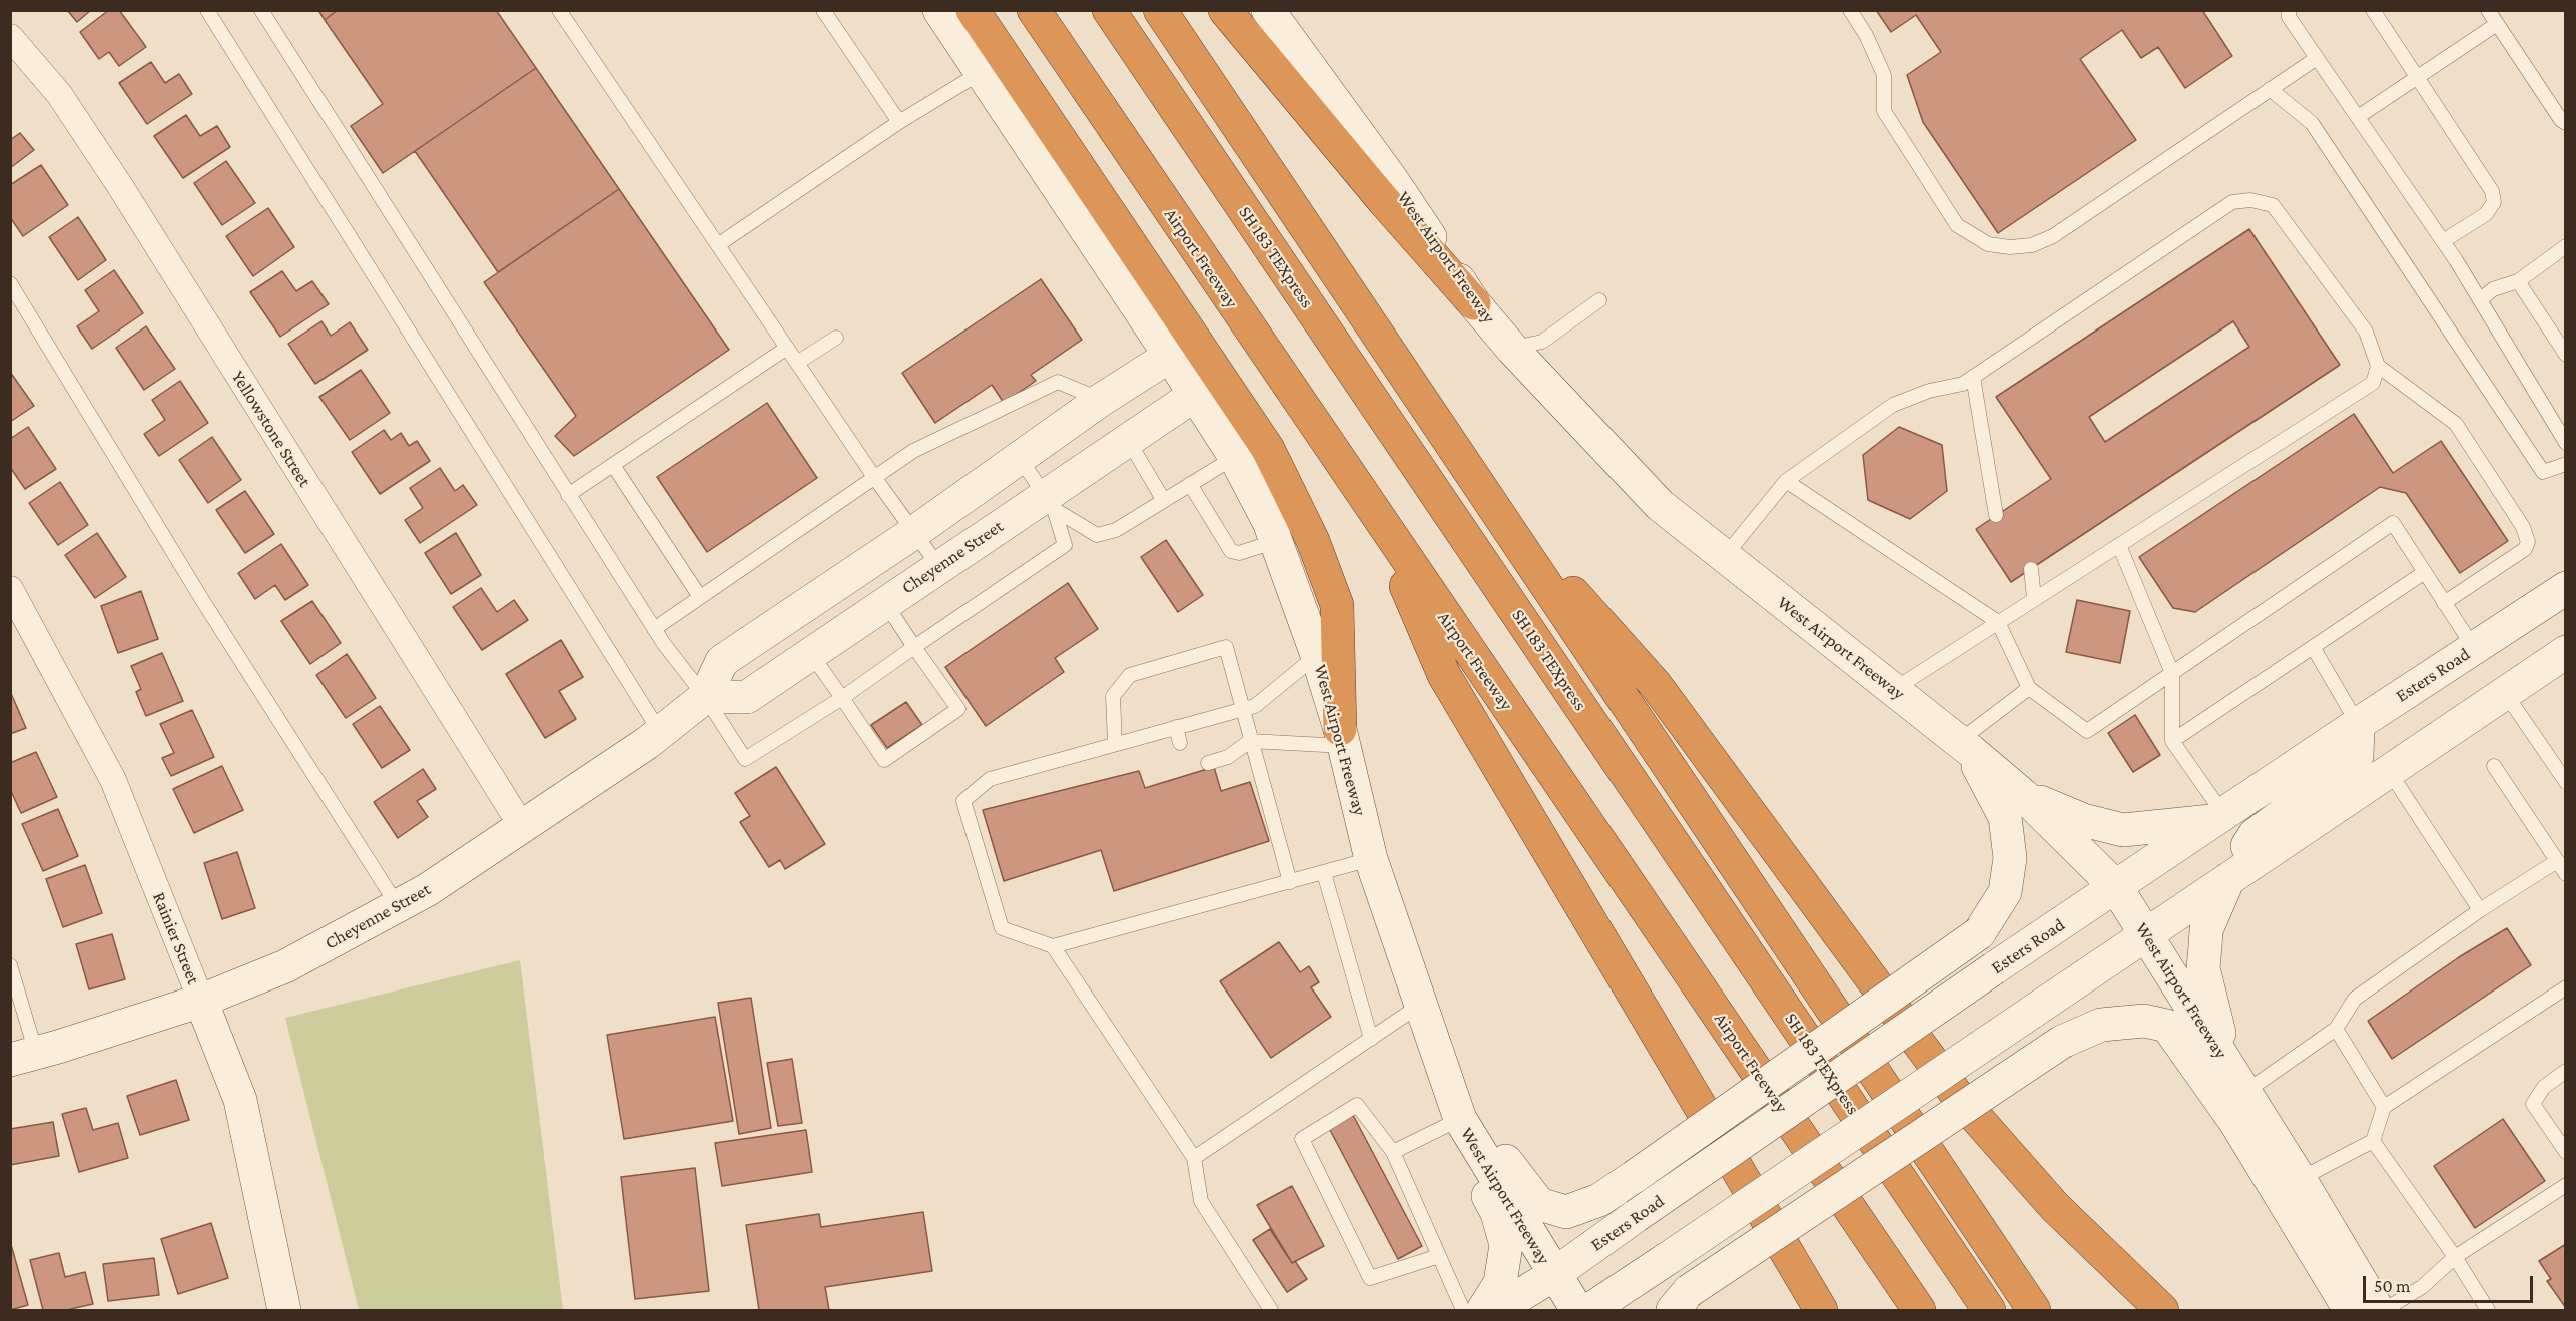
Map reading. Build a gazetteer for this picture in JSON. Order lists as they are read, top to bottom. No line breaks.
{"streets":{"highway":["SH 183 TEXpress","Airport Freeway"],"main road":["West Airport Freeway","Cheyenne Street","Esters Road","Rainier Street"],"street":["Yellowstone Street"]},"crossings":[["West Airport Freeway","Cheyenne Street"],["West Airport Freeway","Esters Road"],["Yellowstone Street","Cheyenne Street"],["Cheyenne Street","Rainier Street"]],"scale_bar":"50 m"}
